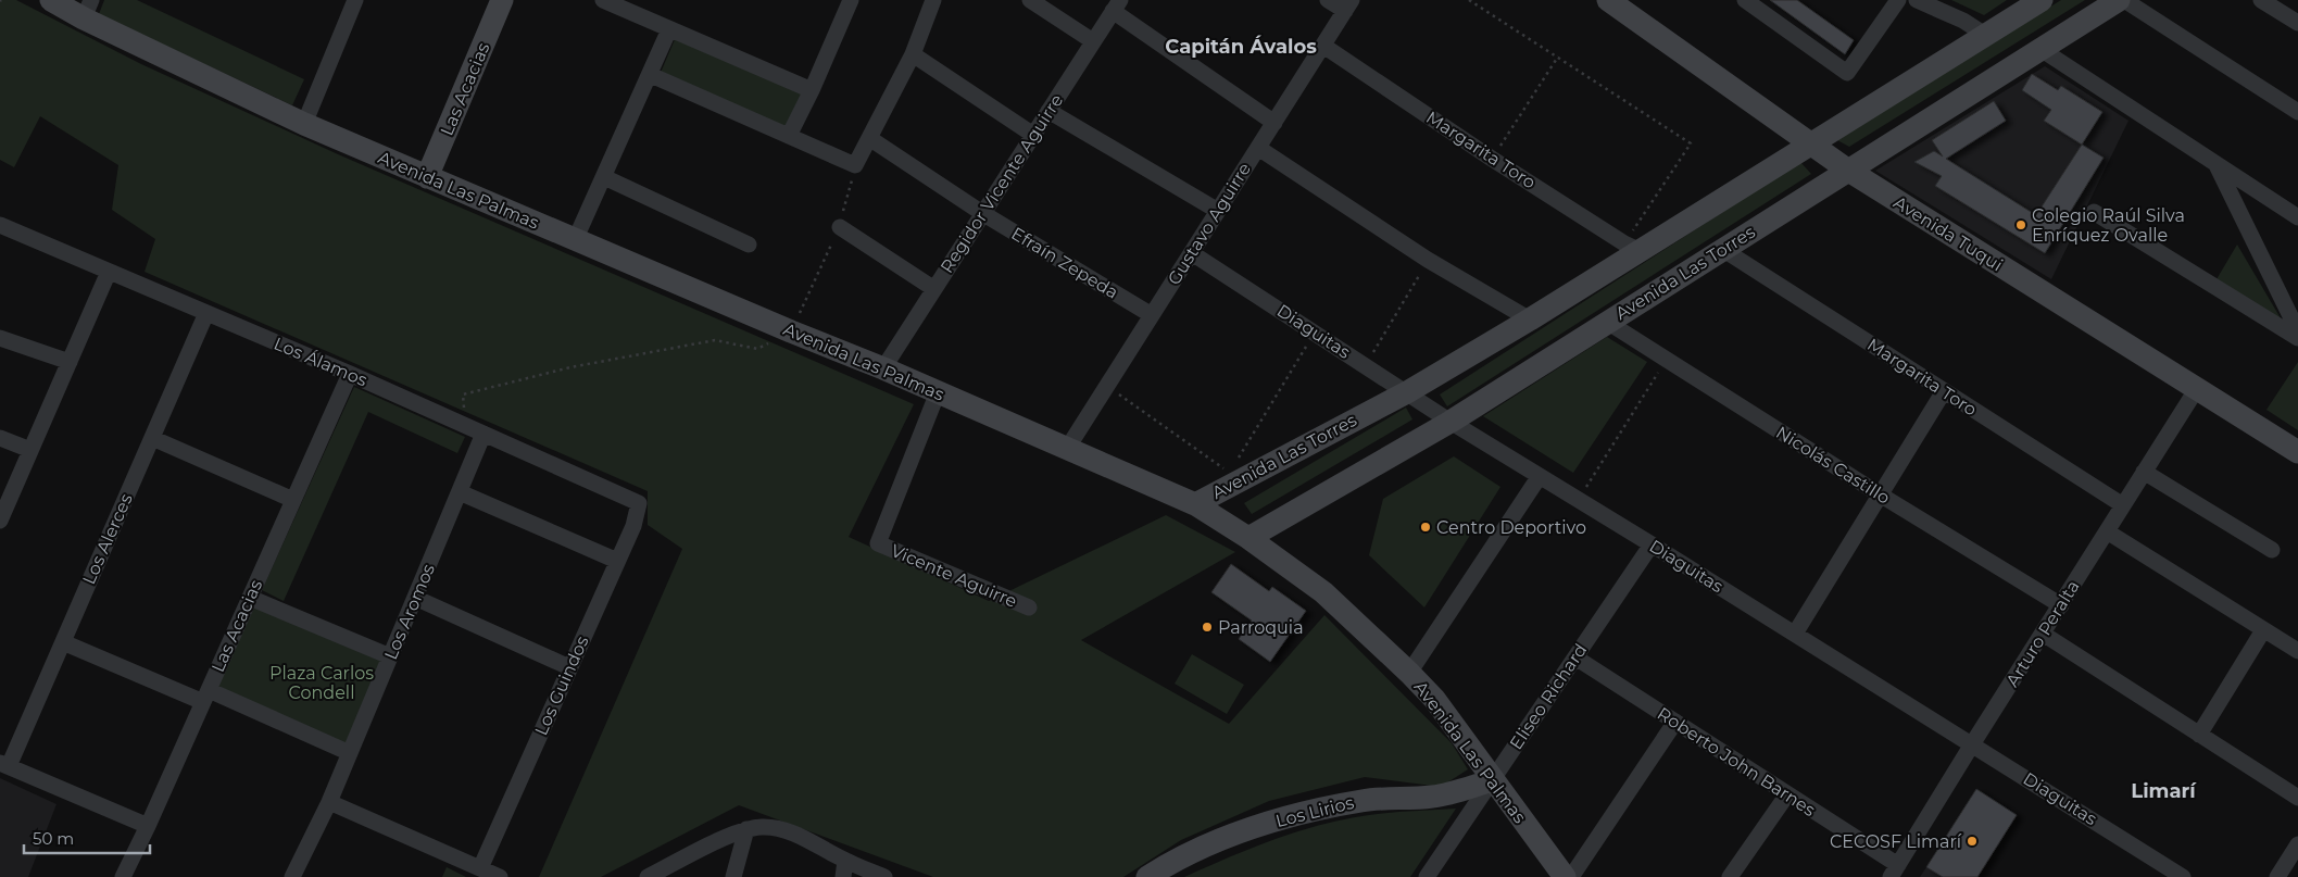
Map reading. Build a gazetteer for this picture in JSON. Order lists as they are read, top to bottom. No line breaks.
{"streets":{"street":["Las Acacias","Margarita Toro","Regidor Vicente Aguirre","Avenida Las Palmas","Gustavo Aguirre","Avenida Tuqui","Efraín Zepeda","Avenida Las Torres","Diaguitas","Los Álamos","Nicolás Castillo","Los Alerces","Vicente Aguirre","Los Aromos","Arturo Peralta","Los Guindos","Eliseo Richard","Roberto John Barnes","Los Lirios"]},"crossings":[["Las Acacias","Avenida Las Palmas"],["Las Acacias","Los Álamos"],["Margarita Toro","Gustavo Aguirre"],["Margarita Toro","Avenida Las Torres"],["Margarita Toro","Arturo Peralta"],["Regidor Vicente Aguirre","Avenida Las Palmas"],["Regidor Vicente Aguirre","Efraín Zepeda"],["Avenida Las Palmas","Gustavo Aguirre"],["Avenida Las Palmas","Avenida Las Torres"],["Avenida Las Palmas","Vicente Aguirre"],["Avenida Las Palmas","Eliseo Richard"],["Avenida Las Palmas","Los Lirios"],["Gustavo Aguirre","Efraín Zepeda"],["Gustavo Aguirre","Diaguitas"],["Avenida Tuqui","Avenida Las Torres"],["Avenida Tuqui","Arturo Peralta"],["Avenida Las Torres","Diaguitas"],["Avenida Las Torres","Nicolás Castillo"],["Diaguitas","Arturo Peralta"],["Diaguitas","Eliseo Richard"],["Los Álamos","Los Alerces"],["Los Álamos","Los Aromos"],["Los Álamos","Los Guindos"],["Nicolás Castillo","Arturo Peralta"],["Arturo Peralta","Roberto John Barnes"],["Eliseo Richard","Roberto John Barnes"],["Eliseo Richard","Los Lirios"]],"districts":["Capitán Ávalos","Limarí"],"parks":["Plaza Carlos Condell"],"places":["Colegio Raúl Silva Enríquez Ovalle","Centro Deportivo","Parroquia","CECOSF Limarí"],"scale_bar":"50 m"}
